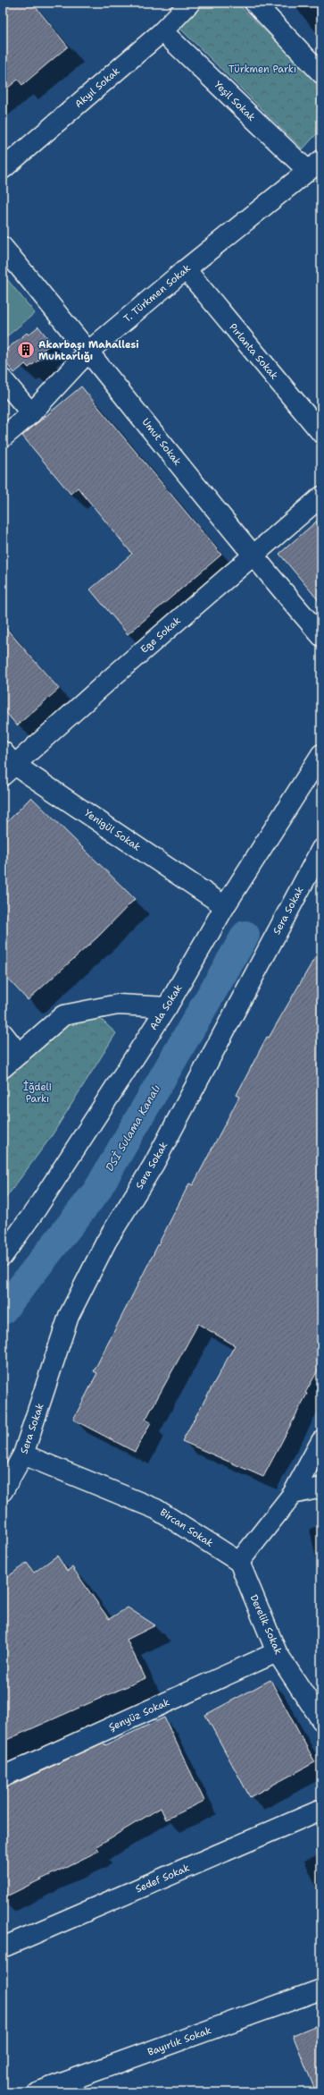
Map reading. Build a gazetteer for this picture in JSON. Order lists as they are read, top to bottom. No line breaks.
{"streets":{"street":["Akyıl Sokak","Yeşil Sokak","T. Türkmen Sokak","Pırlanta Sokak","Umut Sokak","Ege Sokak","Yenigül Sokak","Sera Sokak","Ada Sokak","Bircan Sokak","Derelik Sokak","Şenyüz Sokak","Sedef Sokak","Bayırlık Sokak"]},"crossings":[["Akyıl Sokak","Yeşil Sokak"],["Yeşil Sokak","T. Türkmen Sokak"],["T. Türkmen Sokak","Pırlanta Sokak"],["T. Türkmen Sokak","Umut Sokak"],["Umut Sokak","Ege Sokak"],["Ege Sokak","Yenigül Sokak"],["Yenigül Sokak","Ada Sokak"],["Sera Sokak","Bircan Sokak"],["Bircan Sokak","Derelik Sokak"],["Derelik Sokak","Şenyüz Sokak"]],"water":["DSİ Sulama Kanalı"],"parks":["Türkmen Parkı","İğdeli Parkı"],"places":{"building":["Akarbaşı Mahallesi Muhtarlığı"]}}
